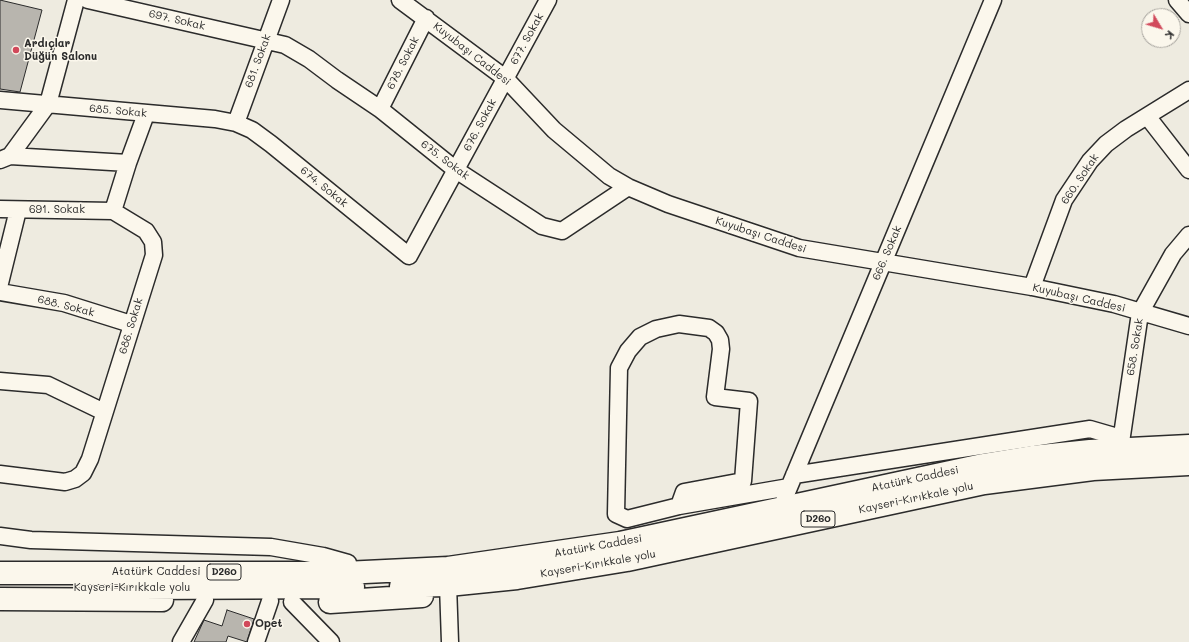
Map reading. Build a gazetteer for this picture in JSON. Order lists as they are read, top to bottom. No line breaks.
{"streets":{"highway":["Atatürk Caddesi","Kayseri-Kırıkkale yolu","D260"],"street":["697. Sokak","677. Sokak","Kuyubaşı Caddesi","681. Sokak","678. Sokak","685. Sokak","676. Sokak","675. Sokak","660. Sokak","674. Sokak","691. Sokak","666. Sokak","688. Sokak","686. Sokak","658. Sokak"]},"crossings":[["697. Sokak","681. Sokak"],["697. Sokak","675. Sokak"],["677. Sokak","Kuyubaşı Caddesi"],["677. Sokak","676. Sokak"],["Kuyubaşı Caddesi","678. Sokak"],["Kuyubaşı Caddesi","676. Sokak"],["Kuyubaşı Caddesi","675. Sokak"],["Kuyubaşı Caddesi","660. Sokak"],["Kuyubaşı Caddesi","666. Sokak"],["Kuyubaşı Caddesi","658. Sokak"],["681. Sokak","685. Sokak"],["681. Sokak","675. Sokak"],["681. Sokak","674. Sokak"],["678. Sokak","675. Sokak"],["685. Sokak","674. Sokak"],["676. Sokak","675. Sokak"],["676. Sokak","674. Sokak"],["691. Sokak","686. Sokak"],["666. Sokak","Atatürk Caddesi"],["688. Sokak","686. Sokak"],["658. Sokak","Atatürk Caddesi"],["Atatürk Caddesi","Kayseri-Kırıkkale yolu"]],"places":["Ardıçlar Düğün Salonu","Opet"],"north":"bottom right"}
